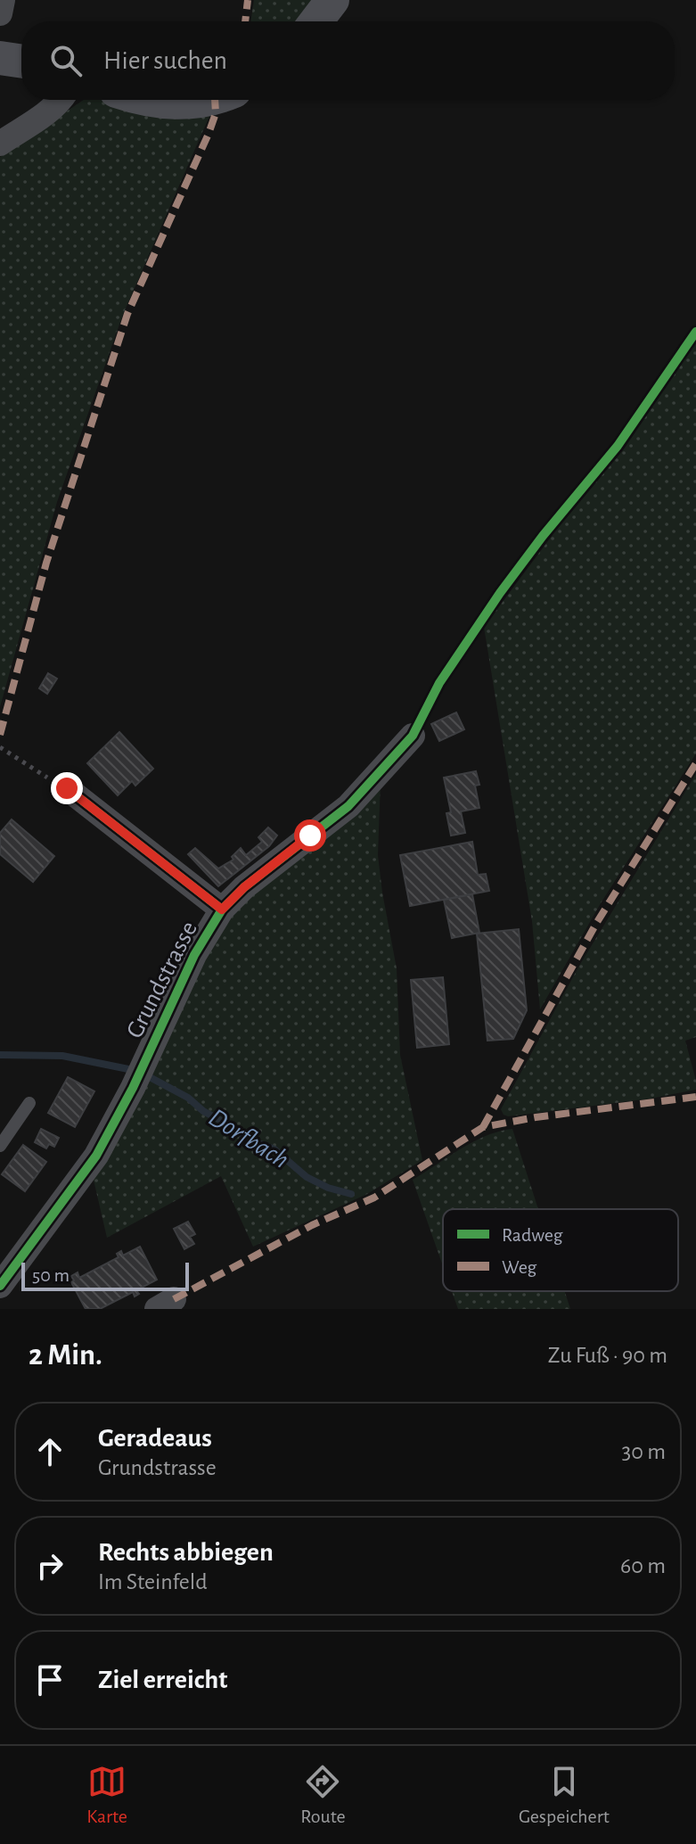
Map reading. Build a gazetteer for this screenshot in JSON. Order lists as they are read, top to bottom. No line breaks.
{"streets":{"street":["Grundstrasse"]},"water":["Dorfbach"],"legend":["Radweg","Weg"],"scale_bar":"50 m","page":{"search":"Hier suchen","scale":"50 m","heading":["2 Min.","Zu Fuß · 90 m"],"list":[["Geradeaus","Grundstrasse","30 m"],["Rechts abbiegen","Im Steinfeld","60 m"],"Ziel erreicht"],"nav":["Karte","Route","Gespeichert"]}}
